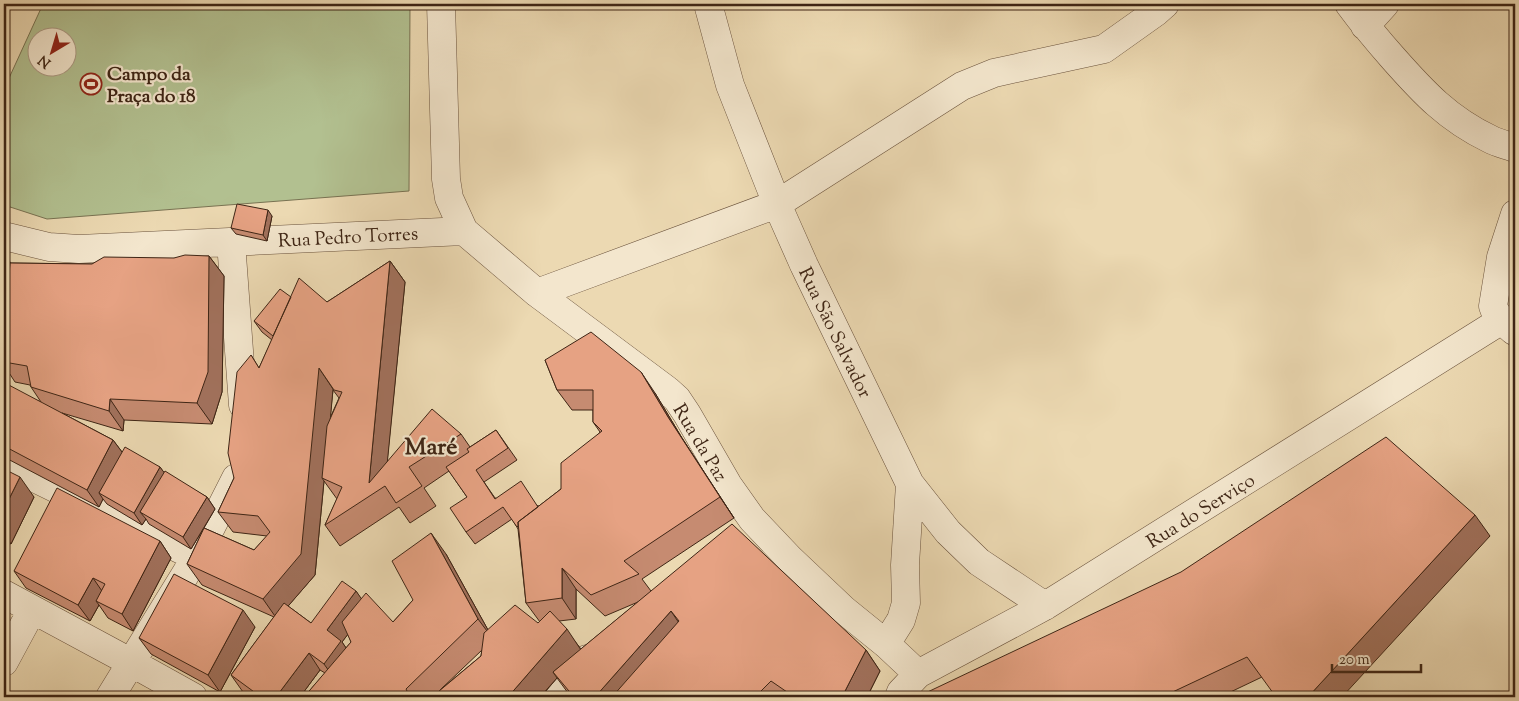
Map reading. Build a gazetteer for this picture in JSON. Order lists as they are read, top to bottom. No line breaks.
{"streets":{"street":["Rua Pedro Torres","Rua São Salvador","Rua da Paz","Rua do Serviço"]},"crossings":[["Rua Pedro Torres","Rua da Paz"],["Rua São Salvador","Rua do Serviço"],["Rua da Paz","Rua do Serviço"]],"districts":["Maré"],"places":{"sports":["Campo da Praça do 18"]},"scale_bar":"20 m","north":"bottom left"}
